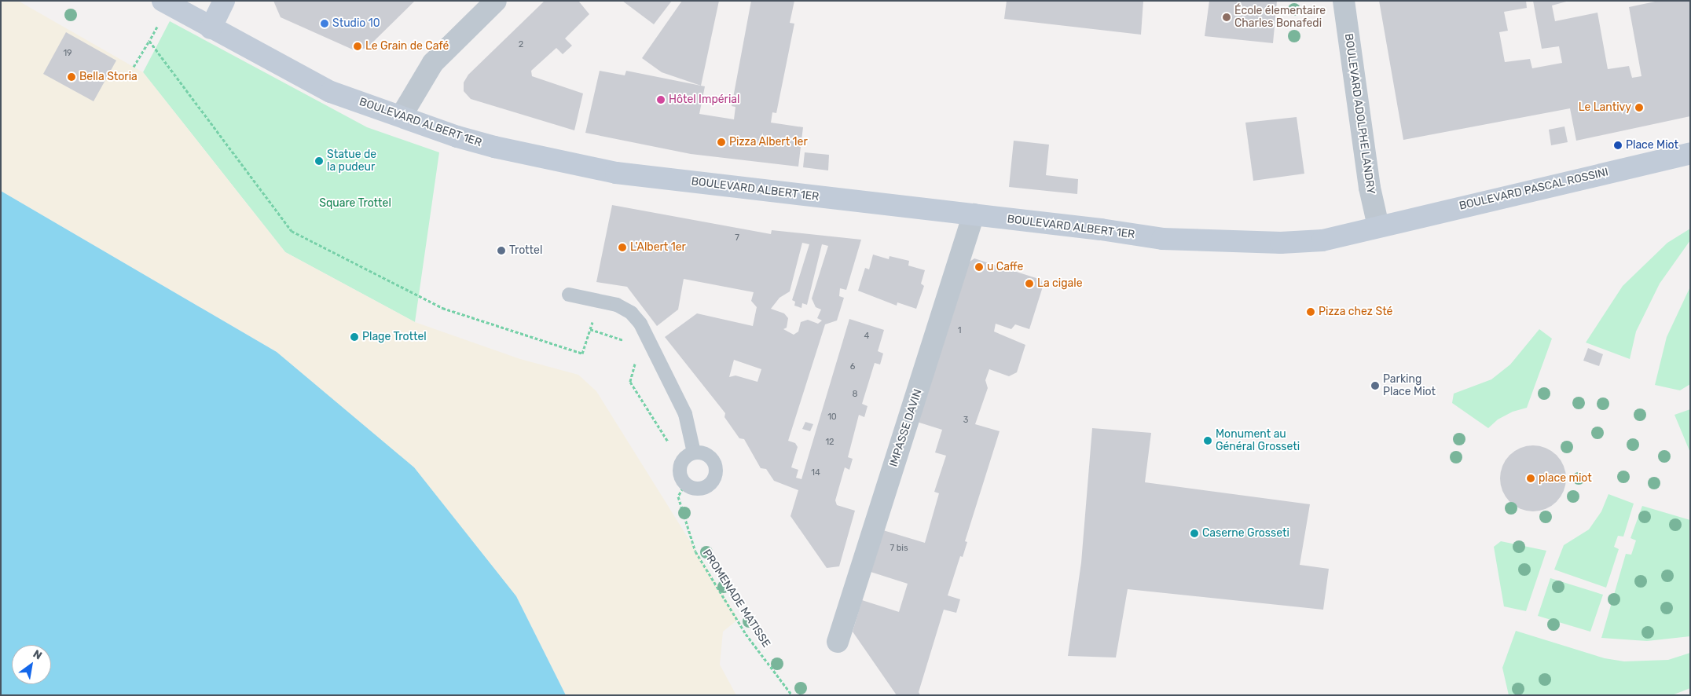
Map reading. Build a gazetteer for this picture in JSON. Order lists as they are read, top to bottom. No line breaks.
{"streets":{"main road":["BOULEVARD ALBERT 1ER","BOULEVARD PASCAL ROSSINI"],"street":["BOULEVARD ADOLPHE LANDRY","IMPASSE DAVIN"],"path":["PROMENADE MATISSE"]},"crossings":[["BOULEVARD ADOLPHE LANDRY","BOULEVARD ALBERT 1ER"],["BOULEVARD ADOLPHE LANDRY","BOULEVARD PASCAL ROSSINI"],["BOULEVARD ALBERT 1ER","BOULEVARD PASCAL ROSSINI"],["BOULEVARD ALBERT 1ER","IMPASSE DAVIN"]],"parks":["Square Trottel"],"places":["École élementaire Charles Bonafedi","Studio 10","Le Grain de Café","Bella Storia","Hôtel Impérial","Le Lantivy","Pizza Albert 1er","Place Miot","Statue de la pudeur","L'Albert 1er","Trottel","u Caffe","La cigale","Pizza chez Sté","Plage Trottel","Parking Place Miot","Monument au Général Grosseti","place miot","Caserne Grosseti"],"house_numbers":["2","19","7","1","4","6","8","10","3","12","14","7 bis"],"north":"top right"}
